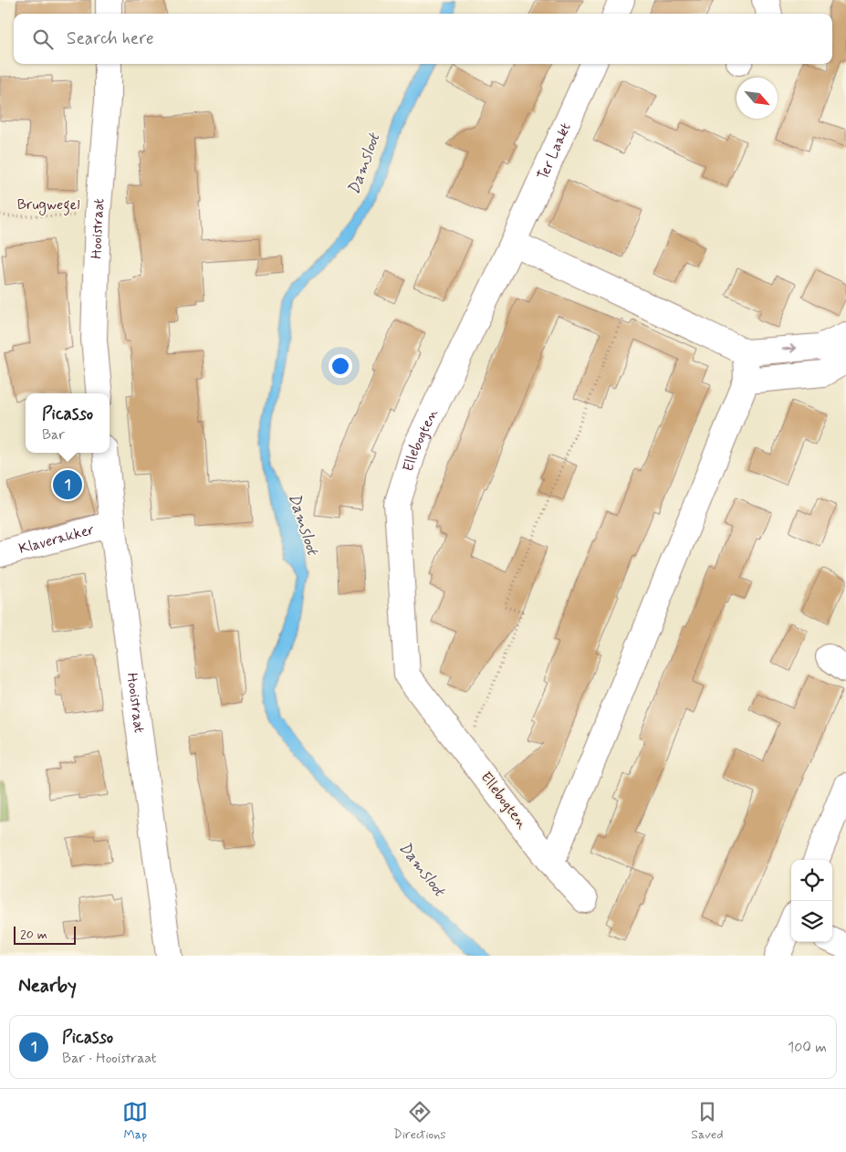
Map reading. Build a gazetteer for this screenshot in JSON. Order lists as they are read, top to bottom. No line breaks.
{"streets":{"street":["Ter Laakt","Hooistraat","Ellebogten","Klaverakker"],"path":["Brugwegel"]},"crossings":[["Ter Laakt","Ellebogten"],["Brugwegel","Hooistraat"],["Hooistraat","Klaverakker"]],"water":["Damsloot"],"scale_bar":"20 m","north":"bottom right","page":{"search":"Search here","popup":["Picasso","Bar"],"pins":"1","scale":"20 m","heading":"Nearby","list":[{"mark":"1","name":"Picasso","note":"Bar · Hooistraat","value":"100 m"}],"nav":["Map","Directions","Saved"]}}
